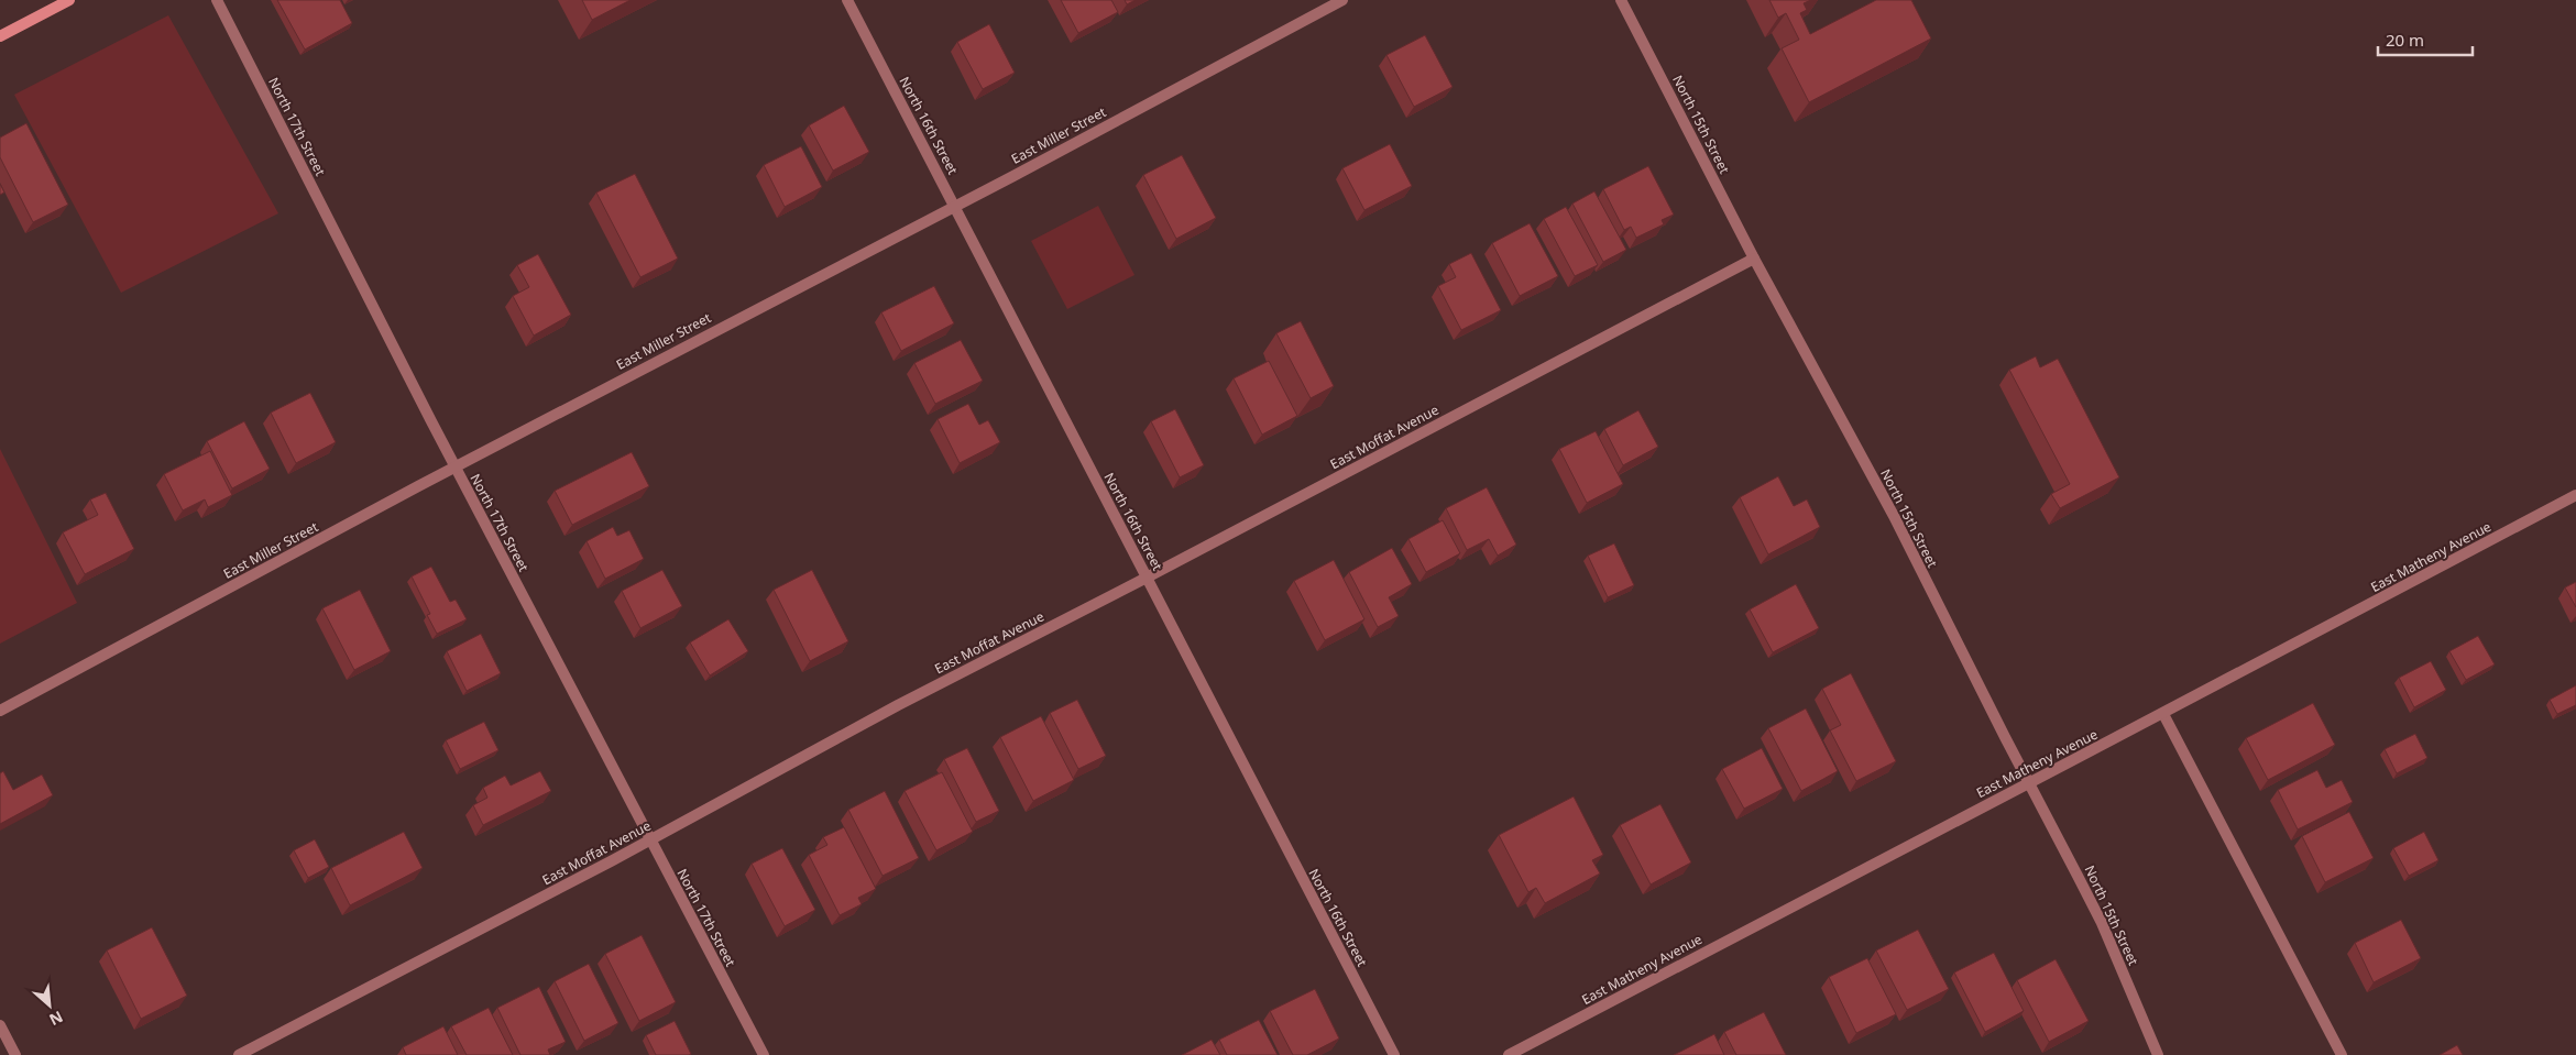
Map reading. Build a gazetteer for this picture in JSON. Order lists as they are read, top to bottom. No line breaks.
{"streets":{"street":["North 15th Street","North 16th Street","North 17th Street","East Miller Street","East Moffat Avenue","East Matheny Avenue"]},"crossings":[["North 15th Street","East Moffat Avenue"],["North 15th Street","East Matheny Avenue"],["North 16th Street","East Miller Street"],["North 16th Street","East Moffat Avenue"],["North 17th Street","East Miller Street"],["North 17th Street","East Moffat Avenue"]],"scale_bar":"20 m","north":"bottom right"}
